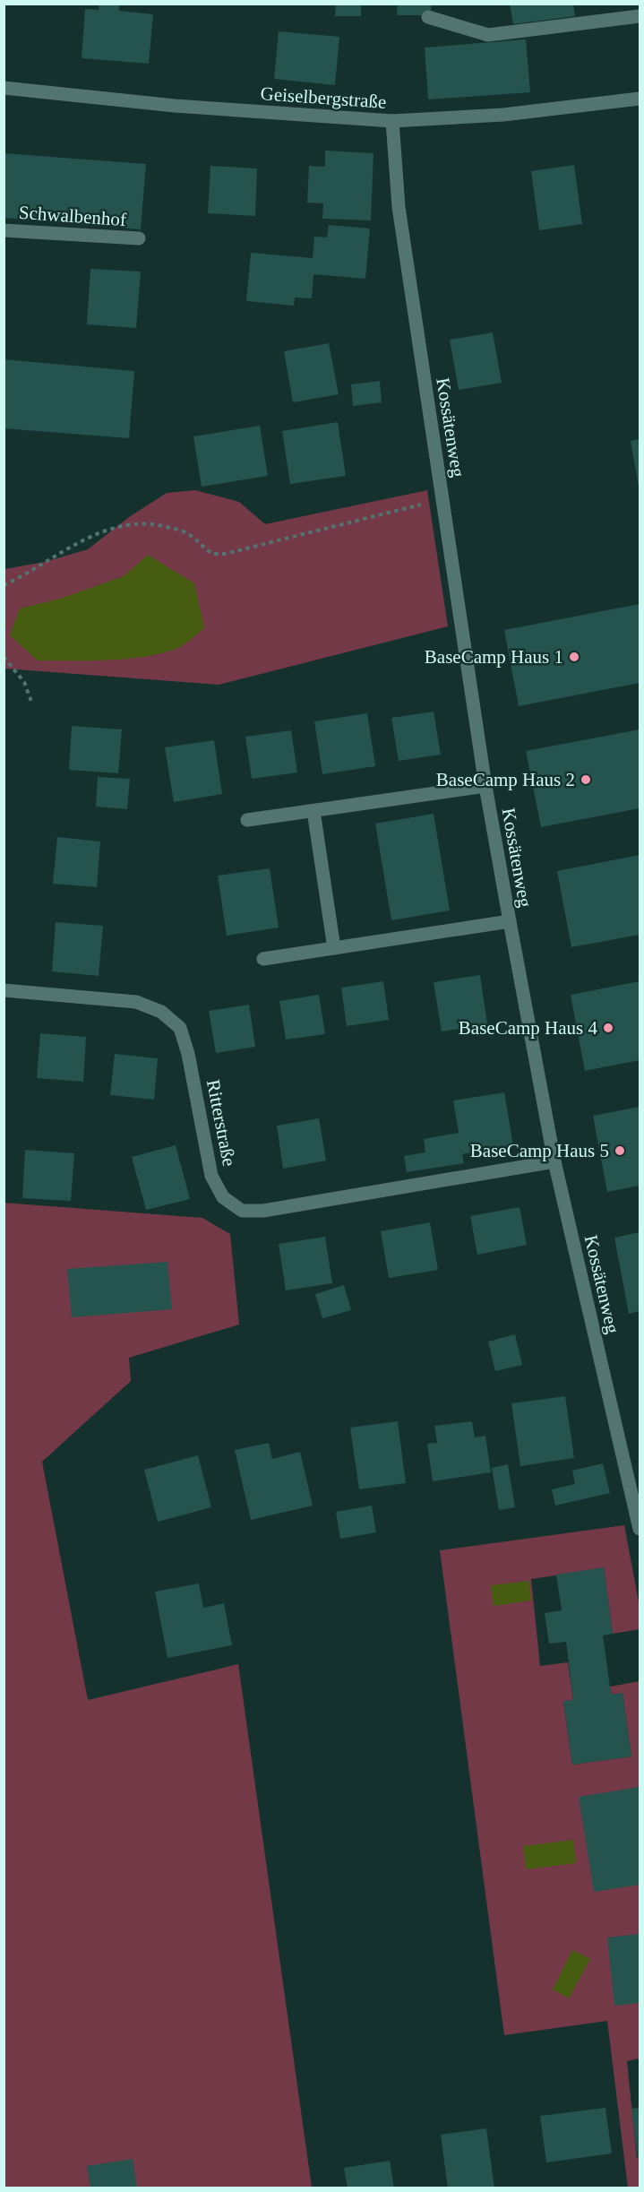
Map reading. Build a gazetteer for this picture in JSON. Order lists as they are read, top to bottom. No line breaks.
{"streets":{"street":["Geiselbergstraße","Schwalbenhof","Kossätenweg","Ritterstraße"]},"crossings":[["Geiselbergstraße","Kossätenweg"],["Kossätenweg","Ritterstraße"]],"places":["BaseCamp Haus 1","BaseCamp Haus 2","BaseCamp Haus 4","BaseCamp Haus 5"]}
